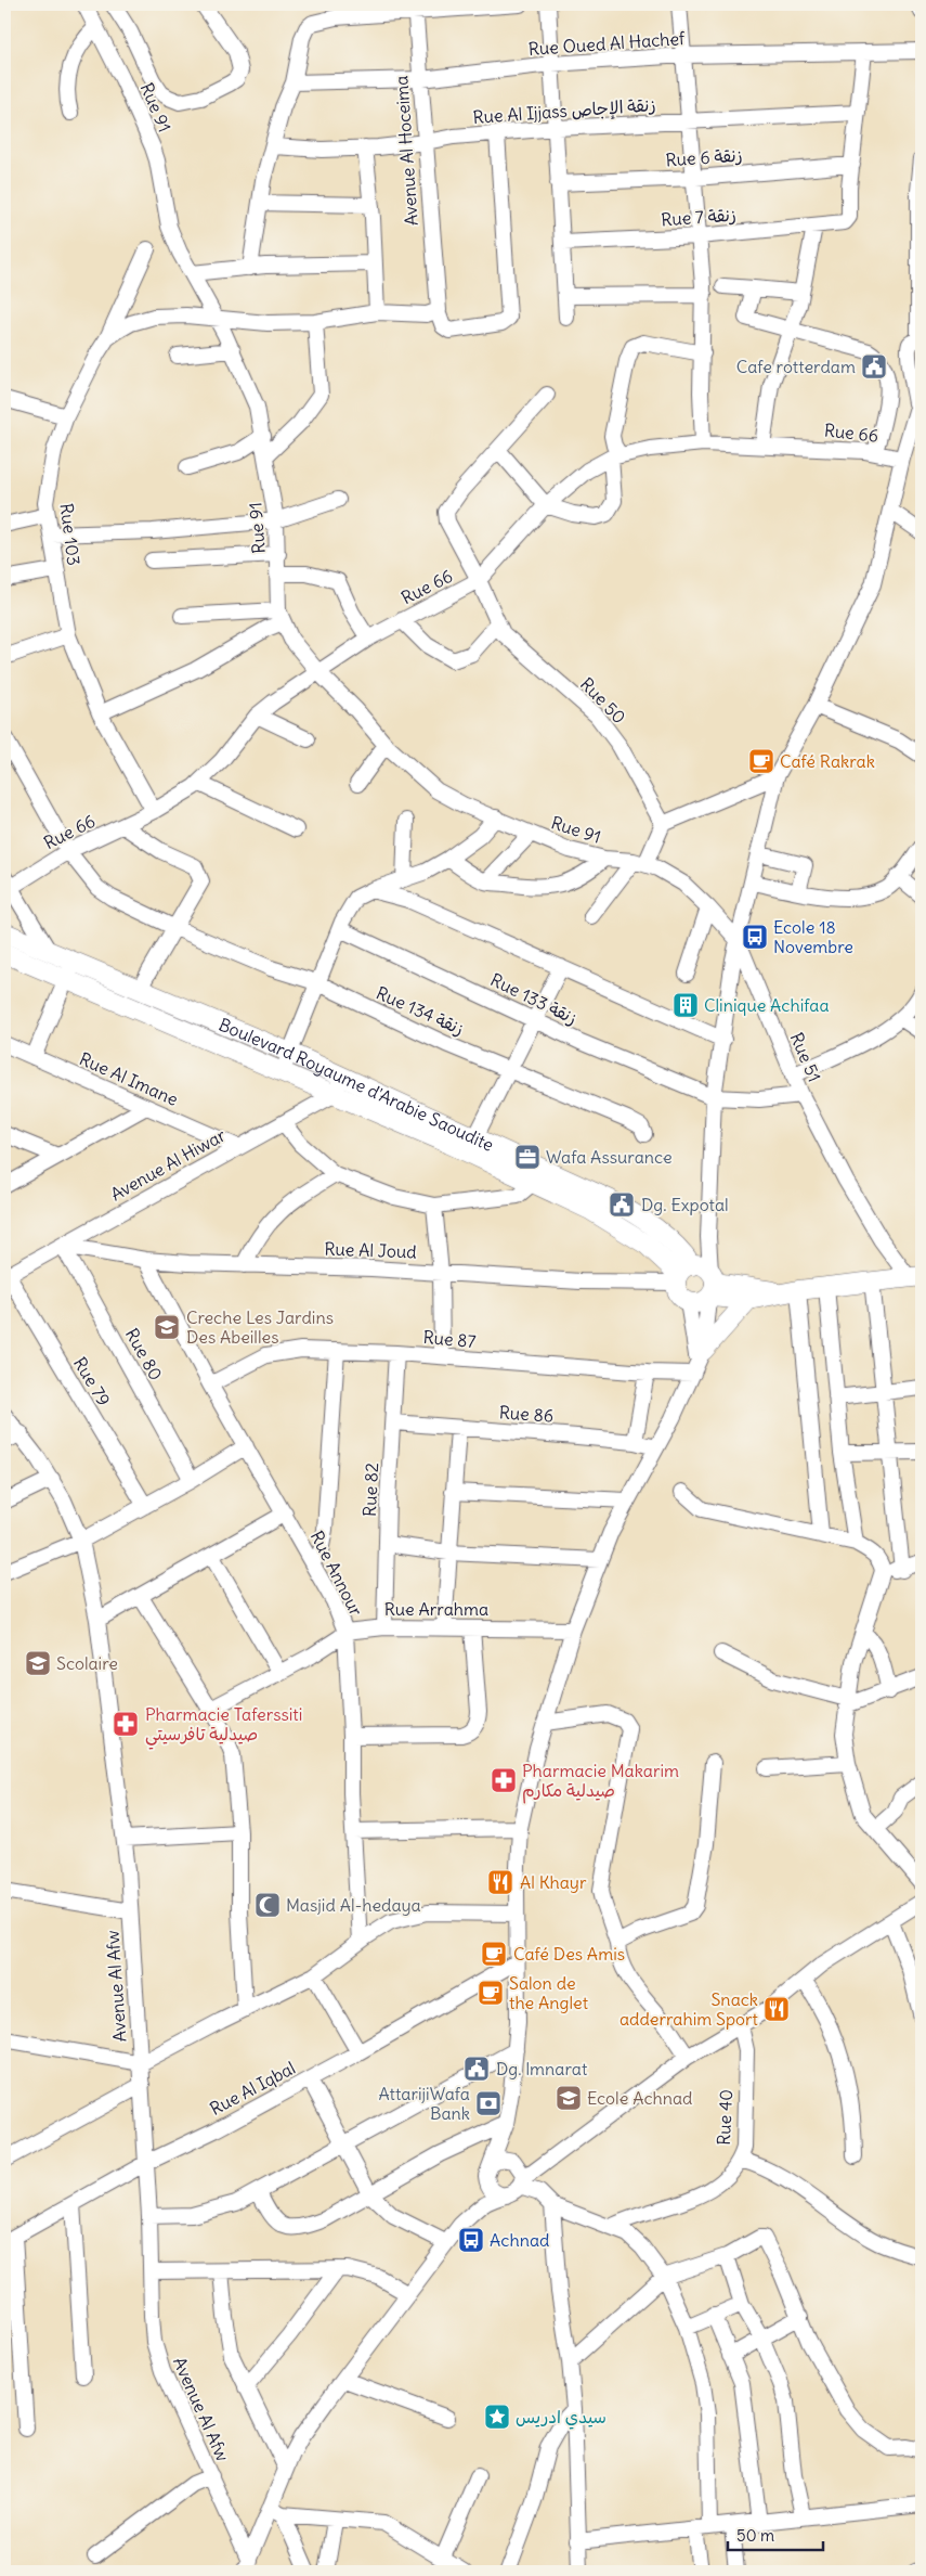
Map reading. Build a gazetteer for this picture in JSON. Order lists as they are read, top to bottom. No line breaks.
{"streets":{"main road":["Boulevard Royaume d'Arabie Saoudite"],"street":["Rue Oued Al Hachef","Rue 91","Rue Al Ijjass زنقة الإجاص","Avenue Al Hoceima","Rue 6 زنقة","Rue 7 زنقة","Rue 66","Rue 103","Rue 50","Rue 133 زنقة","Rue 134 زنقة","Rue 51","Rue Al Imane","Avenue Al Hiwar","Rue Al Joud","Rue 87","Rue 80","Rue 79","Rue 86","Rue 82","Rue Annour","Rue Arrahma","Avenue Al Afw","Rue Al Iqbal","Rue 40"]},"crossings":[["Rue Oued Al Hachef","Avenue Al Hoceima"],["Rue 91","Rue 66"],["Rue 91","Rue 103"],["Rue 91","Rue 51"],["Rue Al Ijjass زنقة الإجاص","Avenue Al Hoceima"],["Avenue Al Hoceima","Rue 103"],["Rue 6 زنقة","Rue 7 زنقة"],["Rue 66","Rue 103"],["Rue 66","Rue 50"],["Rue 66","Rue 134 زنقة"],["Rue 133 زنقة","Rue 51"],["Rue Al Imane","Avenue Al Hiwar"],["Boulevard Royaume d'Arabie Saoudite","Avenue Al Hiwar"],["Boulevard Royaume d'Arabie Saoudite","Rue Al Joud"],["Avenue Al Hiwar","Rue Al Joud"],["Avenue Al Hiwar","Rue 80"],["Avenue Al Hiwar","Rue 79"],["Rue Al Joud","Rue 80"],["Rue Al Joud","Rue Annour"],["Rue 87","Rue 82"],["Rue 87","Rue Annour"],["Rue 86","Rue 82"],["Rue 82","Rue Arrahma"],["Rue Annour","Rue Arrahma"],["Avenue Al Afw","Rue Al Iqbal"]],"places":{"public building":["Cafe rotterdam","Dg. Expotal","Dg. lmnarat"],"cafe":["Café Rakrak","Café Des Amis","Salon de the Anglet"],"bus stop":["Ecole 18 Novembre","Achnad"],"building":["Clinique Achifaa"],"office":["Wafa Assurance"],"school or university":["Creche Les Jardins Des Abeilles","Scolaire","Ecole Achnad"],"pharmacy":["Pharmacie Taferssiti صيدلية تافرسيتي","Pharmacie Makarim صيدلية مكارم"],"restaurant":["Al Khayr","Snack adderrahim Sport"],"mosque":["Masjid Al-hedaya"],"bank":["AttarijiWafa Bank"],"place":["سيدي ادريس"]},"scale_bar":"50 m"}
